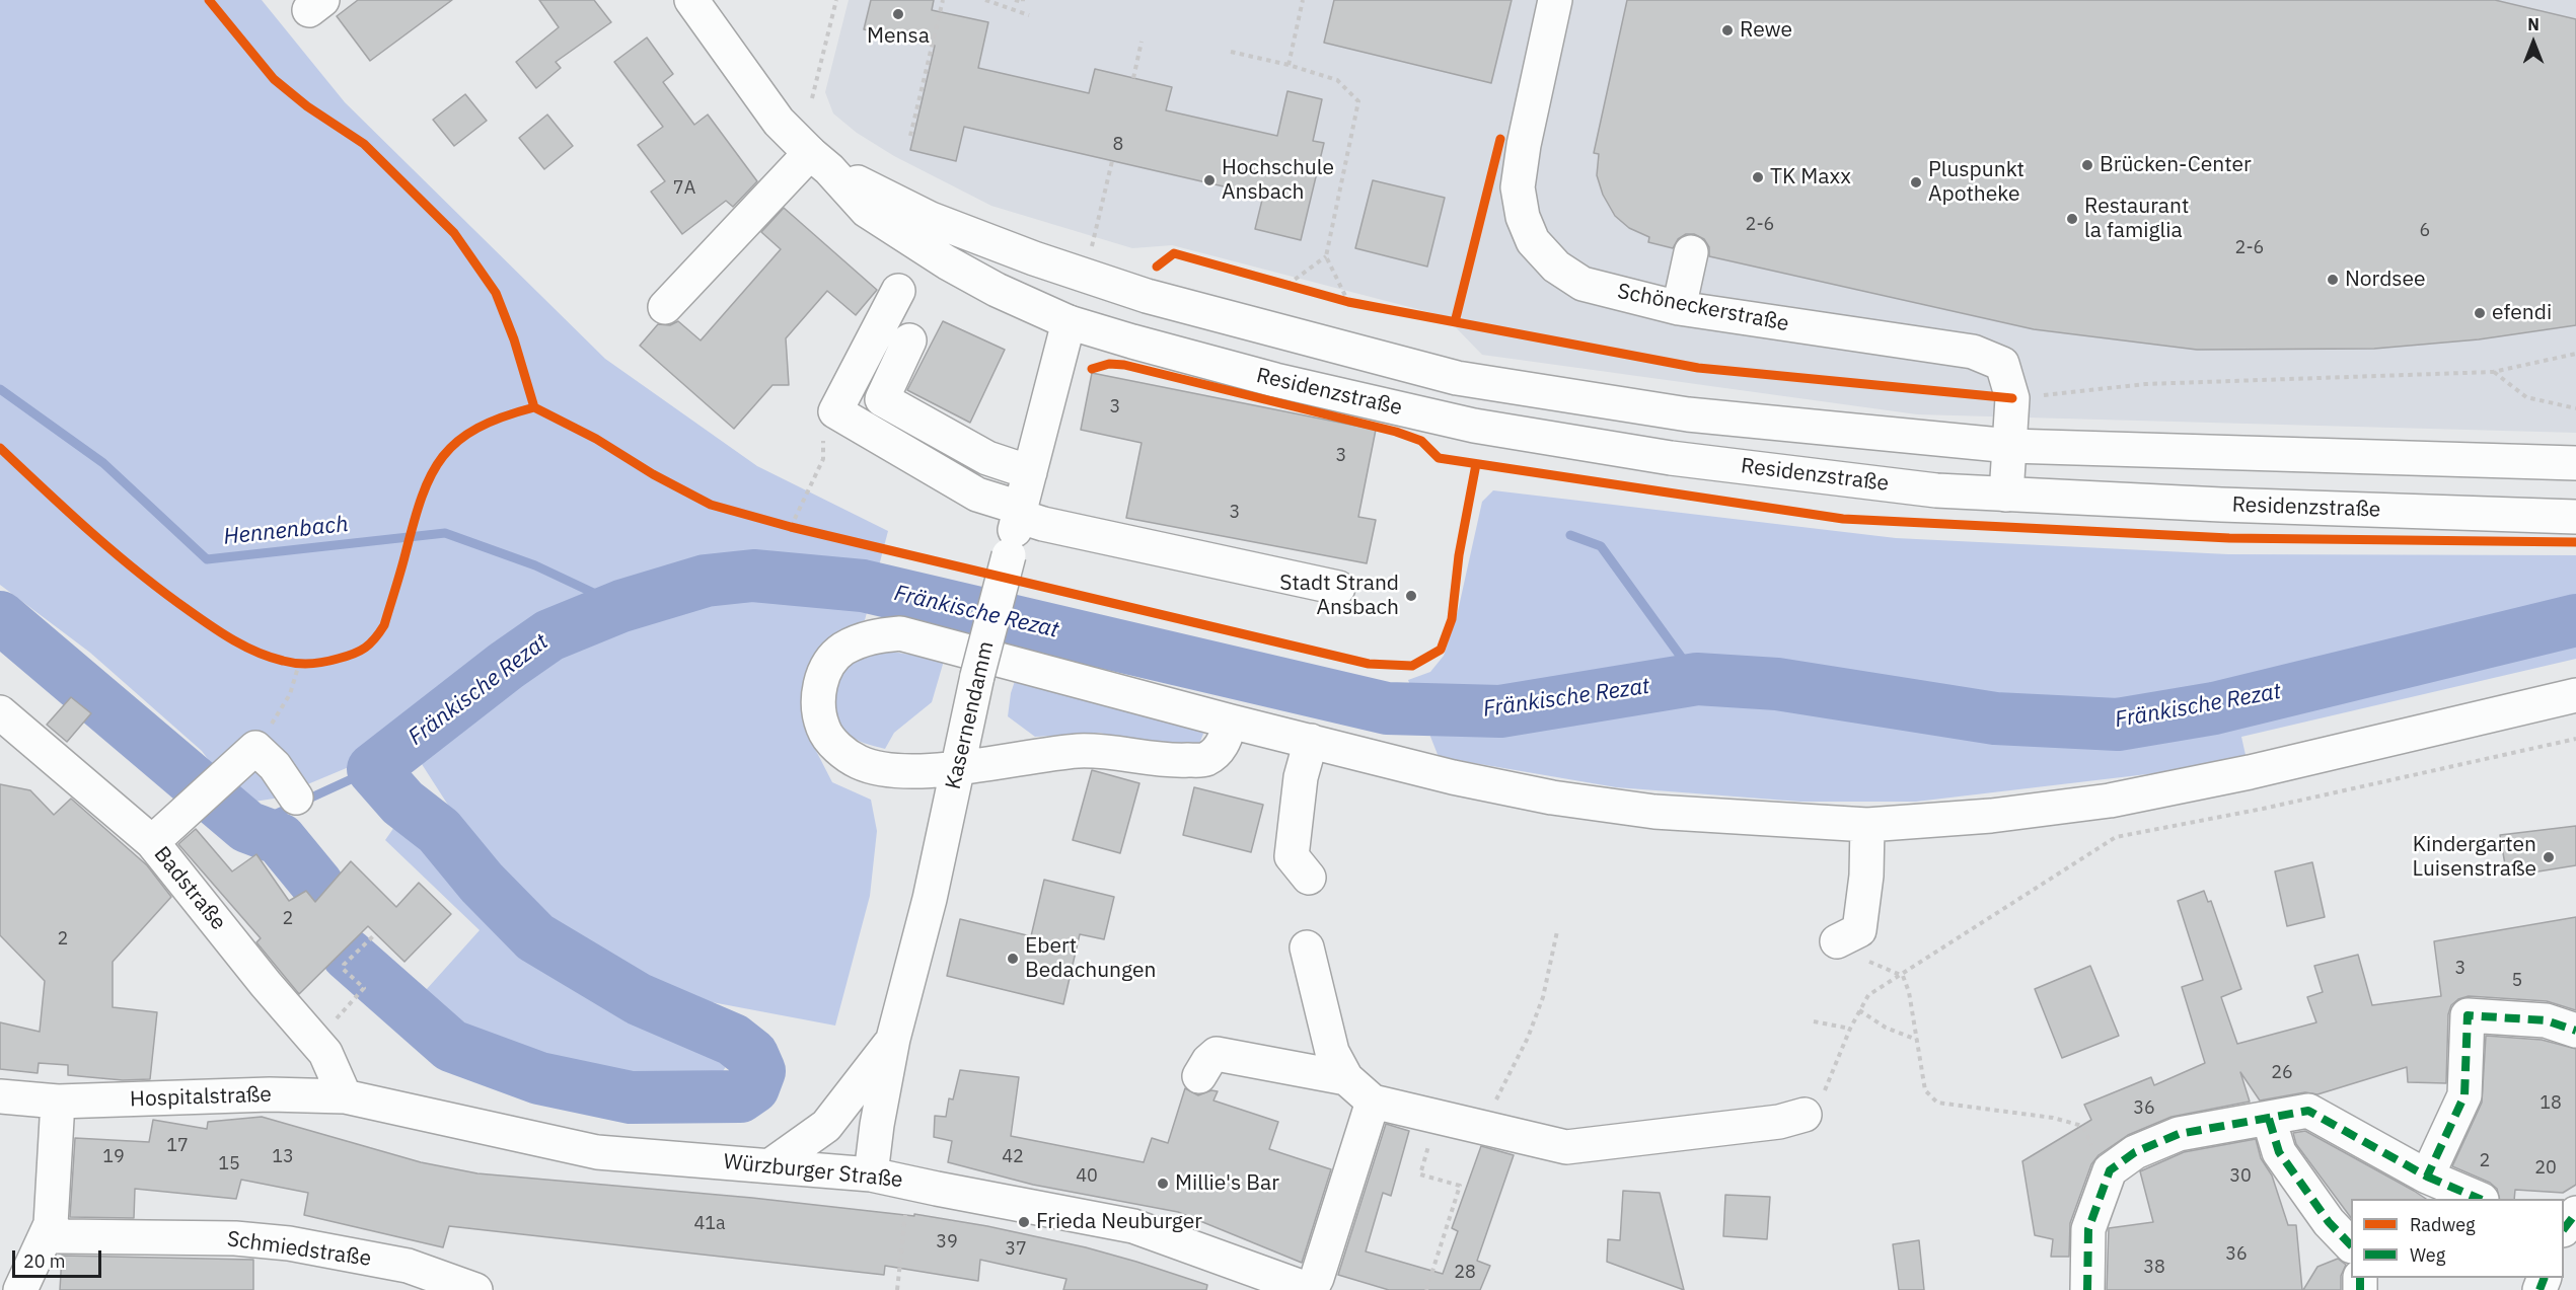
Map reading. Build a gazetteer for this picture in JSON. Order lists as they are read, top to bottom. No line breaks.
{"streets":{"street":["Schöneckerstraße","Residenzstraße","Kasernendamm","Badstraße","Hospitalstraße","Würzburger Straße","Schmiedstraße"]},"crossings":[["Schöneckerstraße","Residenzstraße"],["Residenzstraße","Kasernendamm"],["Kasernendamm","Würzburger Straße"],["Badstraße","Hospitalstraße"],["Badstraße","Würzburger Straße"],["Hospitalstraße","Würzburger Straße"]],"water":["Hennenbach","Fränkische Rezat"],"places":["Mensa","Rewe","Brücken-Center","TK Maxx","Hochschule Ansbach","Pluspunkt Apotheke","Restaurant la famiglia","Nordsee","efendi","Stadt Strand Ansbach","Kindergarten Luisenstraße","Ebert Bedachungen","Millie's Bar","Frieda Neuburger"],"house_numbers":["8","7A","2-6","6","2-6","3","3","3","2","2","3","5","26","18","36","17","19","13","42","2","15","20","40","30","41a","39","37","36","38","28"],"legend":["Radweg","Weg"],"scale_bar":"20 m","north":"top"}
